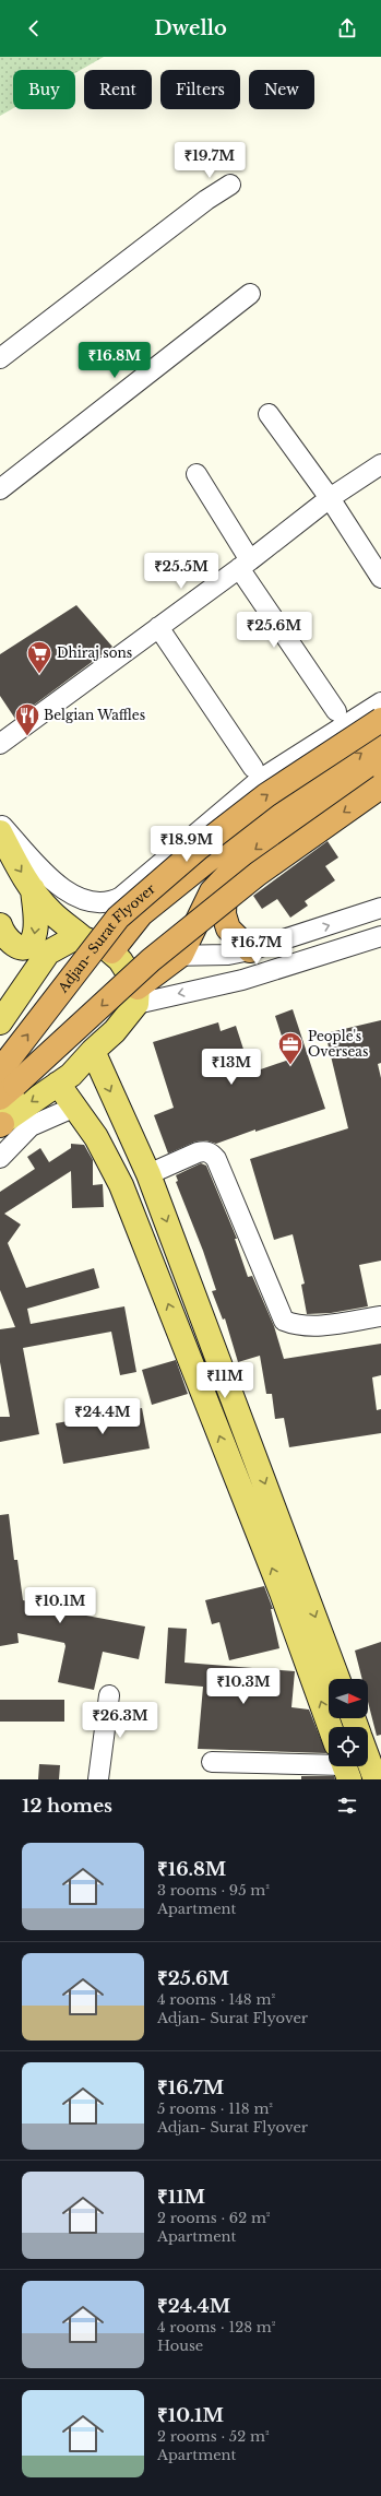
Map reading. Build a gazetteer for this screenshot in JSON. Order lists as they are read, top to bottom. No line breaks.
{"streets":{"highway":["Adjan- Surat Flyover"]},"places":{"supermarket":["Dhiraj sons"],"restaurant":["Belgian Waffles"],"office":["People's Overseas"]},"north":"right","page":{"header":"Dwello","chip":["Buy","Rent","Filters","New"],"price":["₹19.7M","₹16.8M","₹25.5M","₹25.6M","₹18.9M","₹16.7M","₹13M","₹11M","₹24.4M","₹10.1M","₹10.3M","₹26.3M"],"heading":"12 homes","list":[{"name":"₹16.8M","note":"3 rooms · 95 m² · Apartment"},{"name":"₹25.6M","note":"4 rooms · 148 m² · Adjan- Surat Flyover"},{"name":"₹16.7M","note":"5 rooms · 118 m² · Adjan- Surat Flyover"},{"name":"₹11M","note":"2 rooms · 62 m² · Apartment"},{"name":"₹24.4M","note":"4 rooms · 128 m² · House"},{"name":"₹10.1M","note":"2 rooms · 52 m² · Apartment"}]}}
